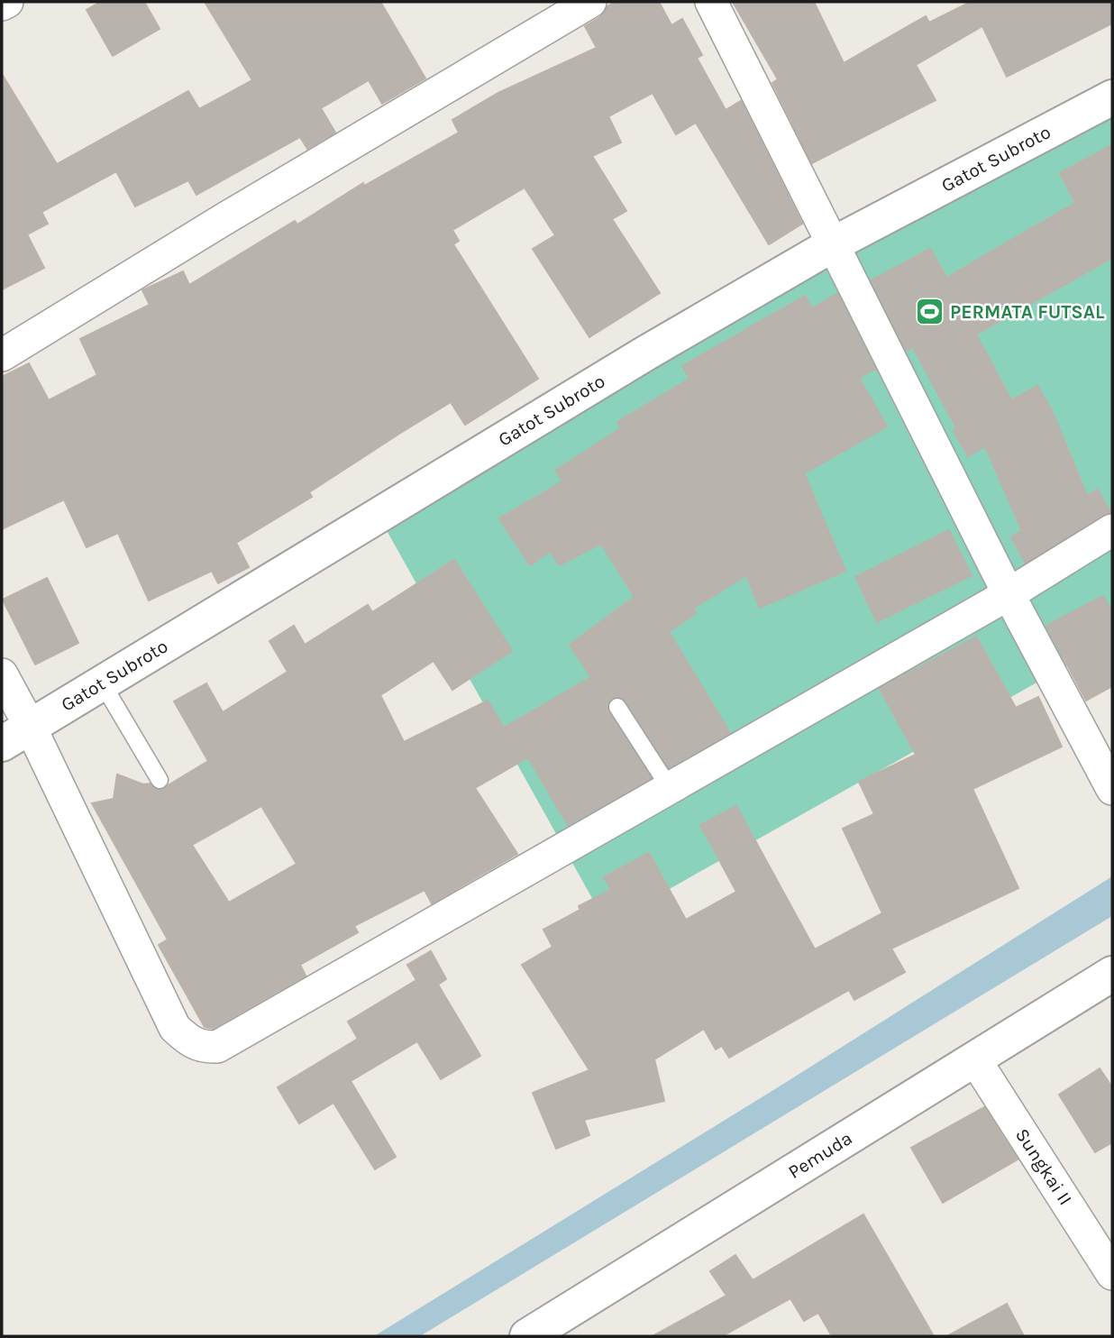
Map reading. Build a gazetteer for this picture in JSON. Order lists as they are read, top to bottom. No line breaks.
{"streets":{"street":["Gatot Subroto","Pemuda","Sungkai II"]},"crossings":[["Pemuda","Sungkai II"]],"places":{"sports":["PERMATA FUTSAL"]}}
